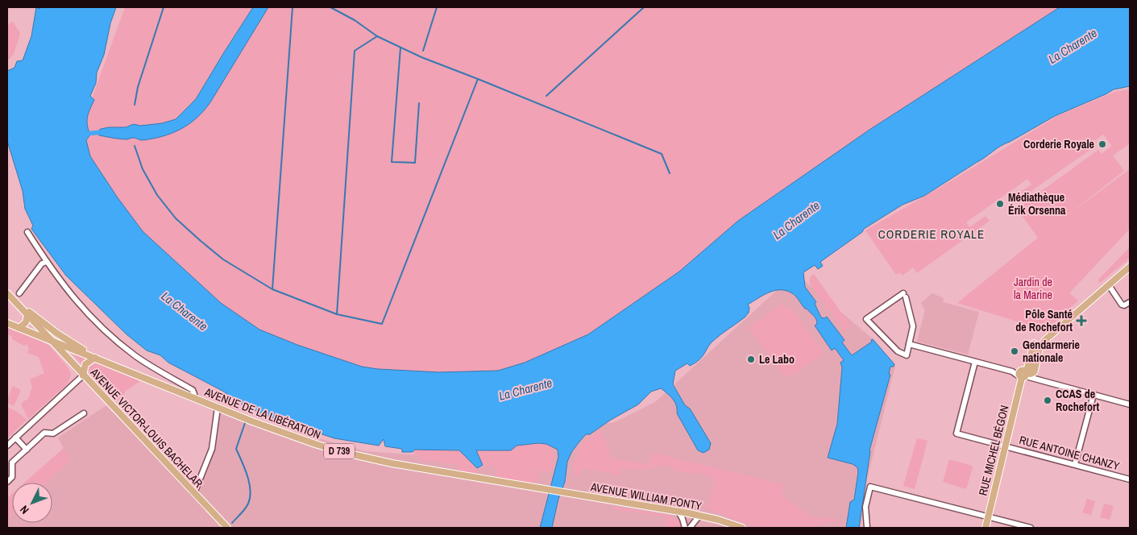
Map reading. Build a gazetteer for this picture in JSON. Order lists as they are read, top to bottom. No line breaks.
{"streets":{"main road":["AVENUE DE LA LIBÉRATION","AVENUE VICTOR-LOUIS BACHELAR","RUE MICHEL BÉGON","D 739","AVENUE WILLIAM PONTY"],"street":["RUE ANTOINE CHANZY"]},"crossings":[["AVENUE DE LA LIBÉRATION","AVENUE VICTOR-LOUIS BACHELAR"],["AVENUE DE LA LIBÉRATION","D 739"],["AVENUE DE LA LIBÉRATION","AVENUE WILLIAM PONTY"],["AVENUE VICTOR-LOUIS BACHELAR","D 739"],["RUE MICHEL BÉGON","RUE ANTOINE CHANZY"]],"districts":["CORDERIE ROYALE"],"water":["La Charente"],"parks":["Jardin de la Marine"],"places":{"other":["Corderie Royale","Médiathèque Érik Orsenna","Gendarmerie nationale","Le Labo","CCAS de Rochefort"],"health":["Pôle Santé de Rochefort"]},"north":"bottom left"}
